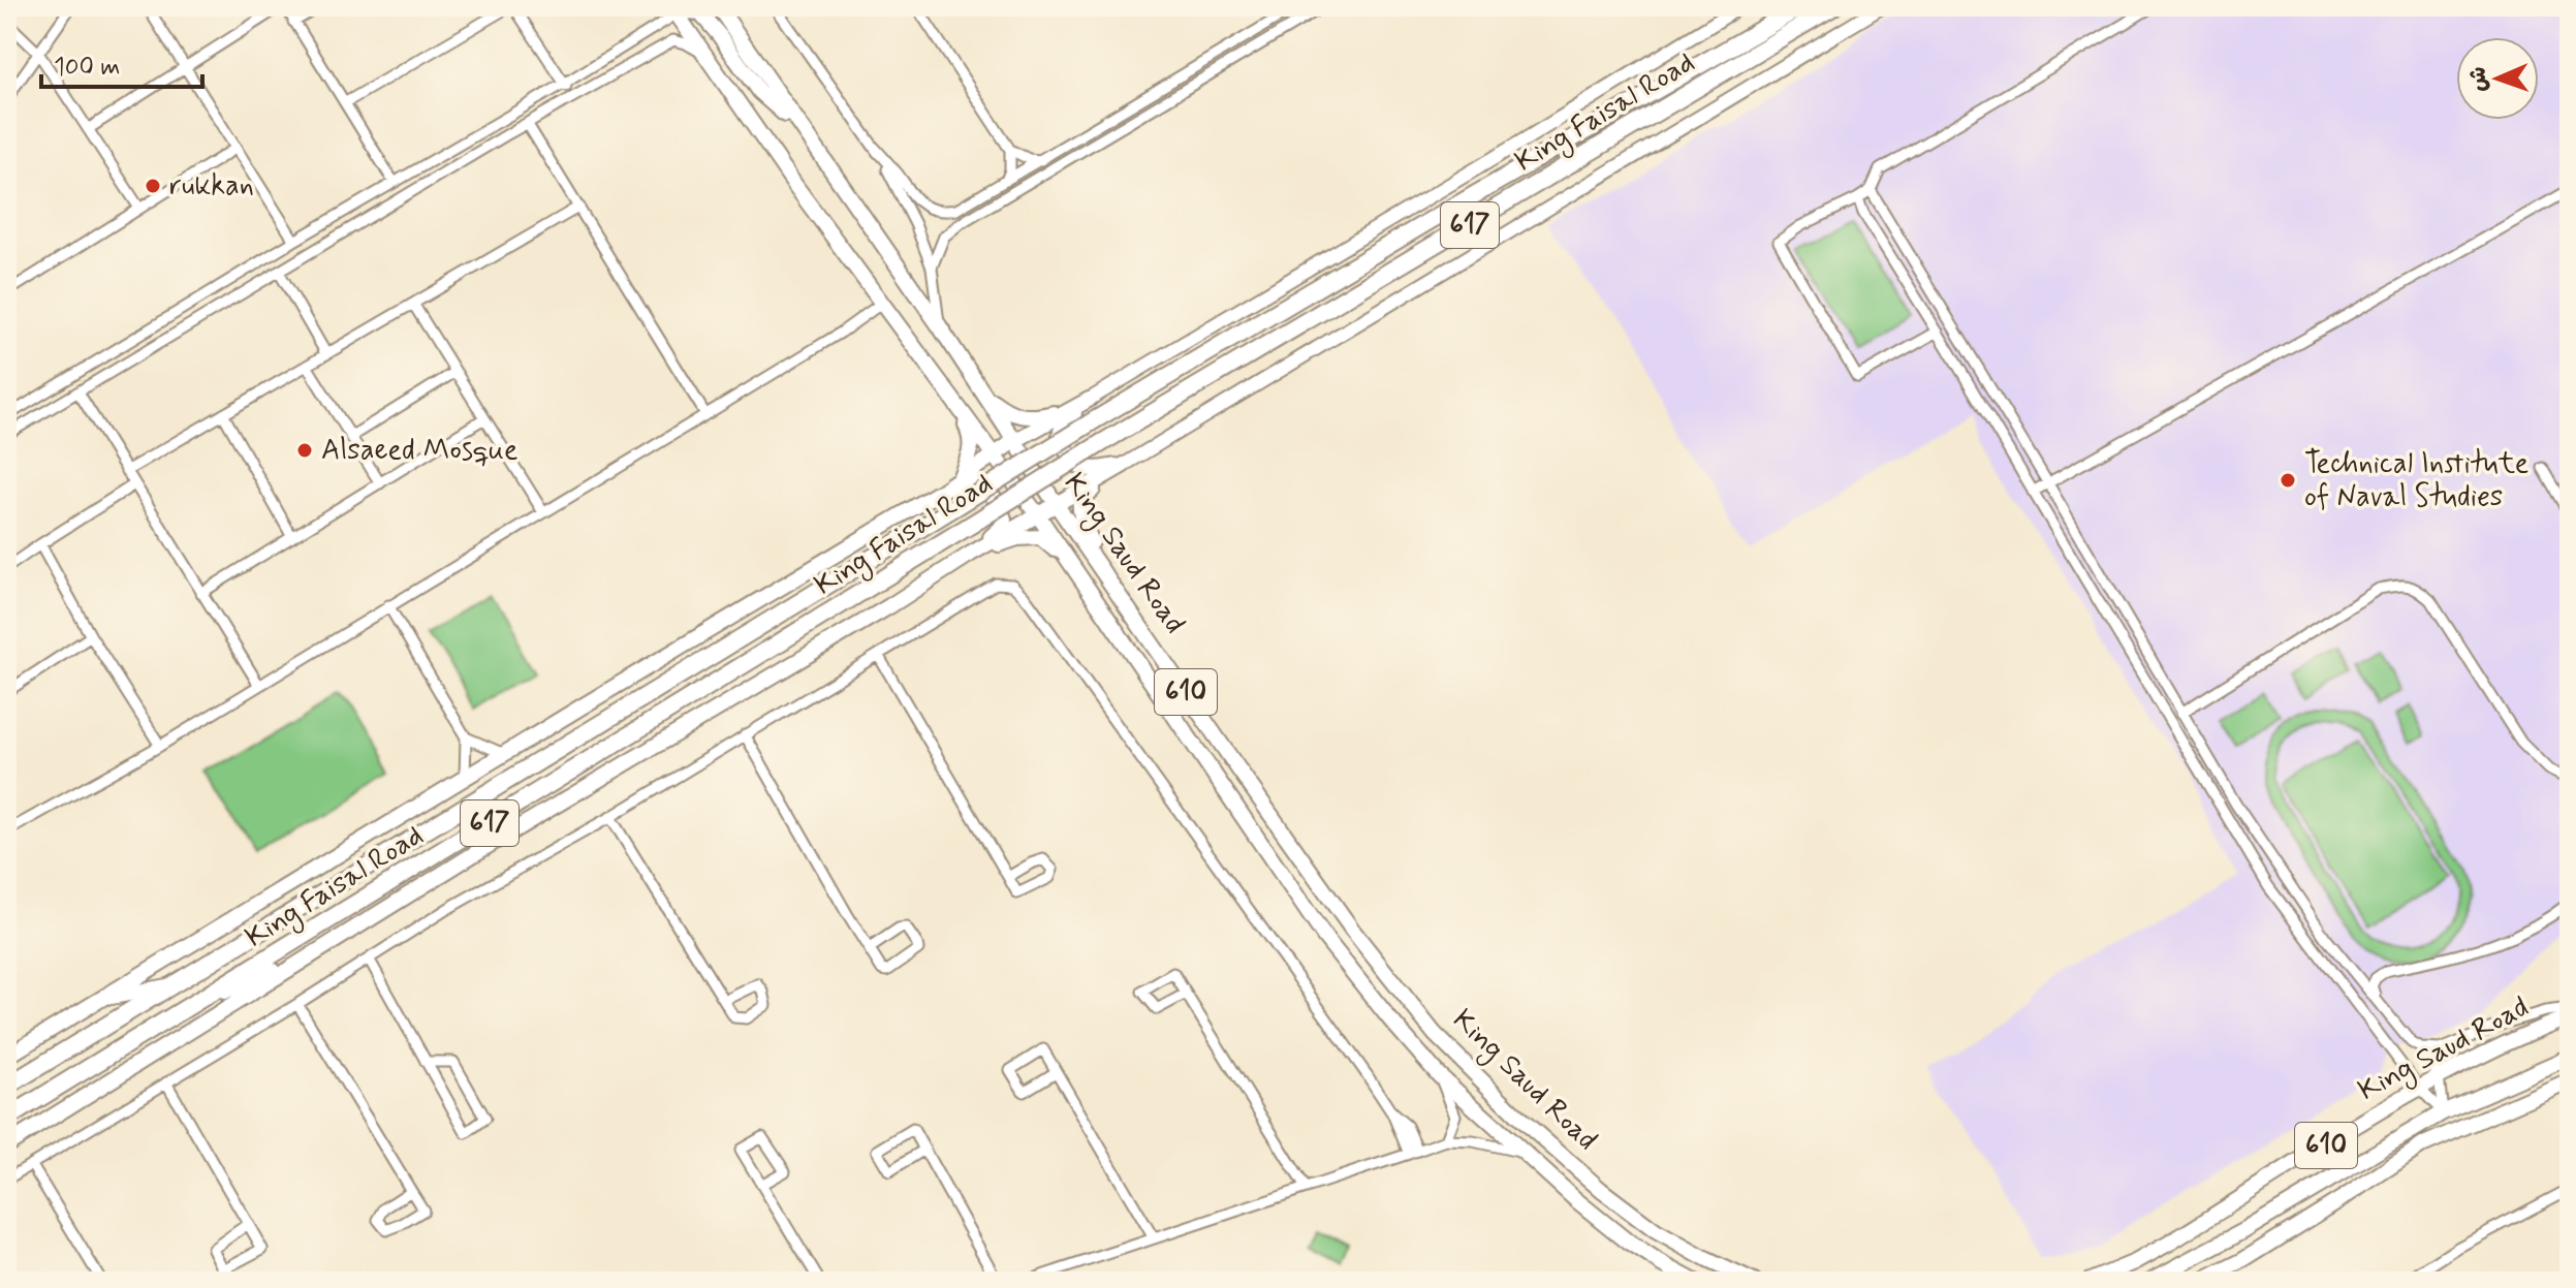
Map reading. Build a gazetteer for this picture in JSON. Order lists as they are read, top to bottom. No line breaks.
{"streets":{"highway":["King Faisal Road","617"],"main road":["King Saud Road","610"]},"places":["rukkan","Alsaeed Mosque","Technical Institute of Naval Studies"],"scale_bar":"100 m","north":"left"}
